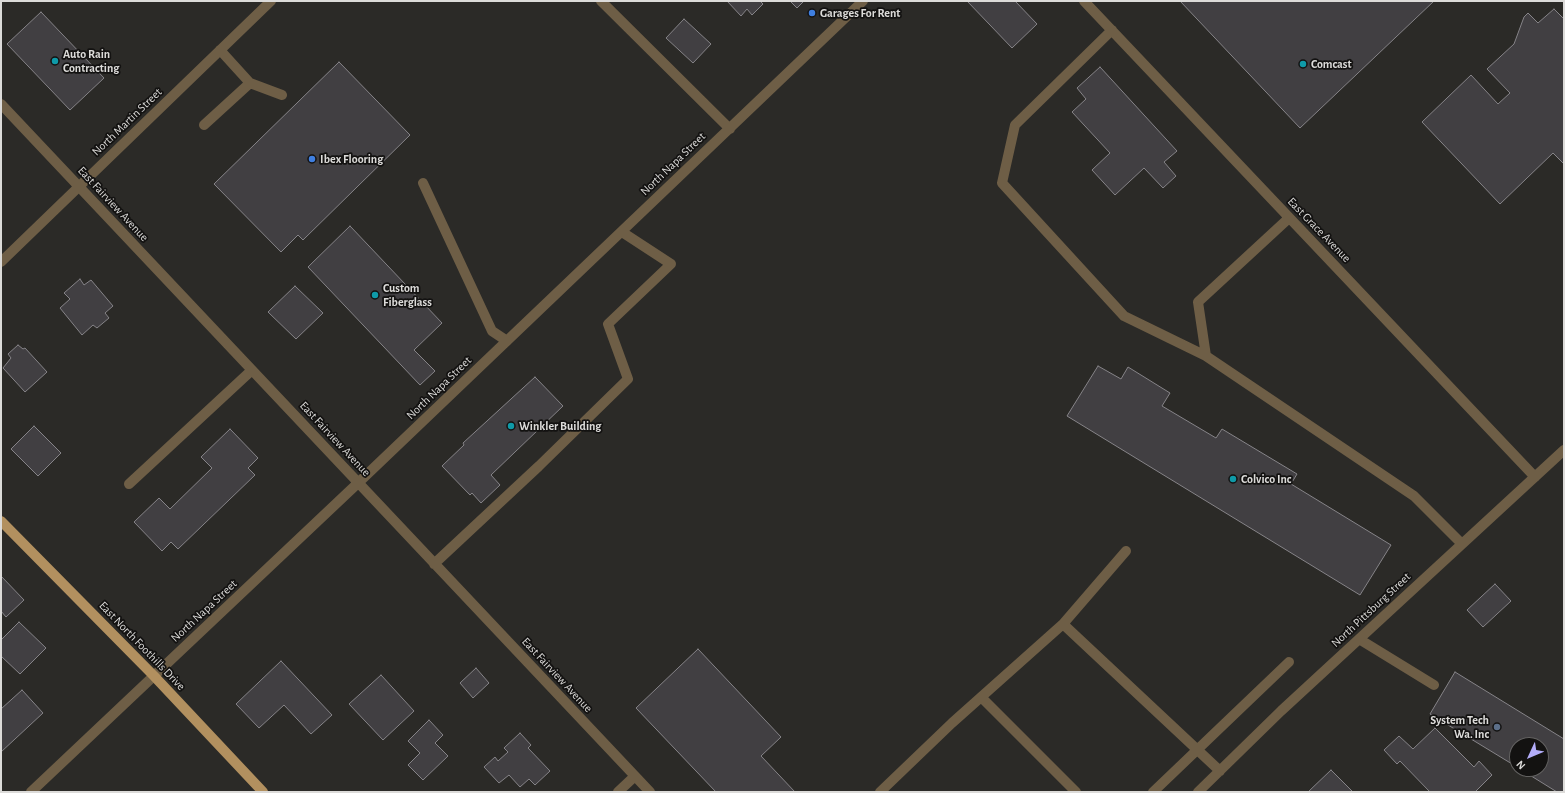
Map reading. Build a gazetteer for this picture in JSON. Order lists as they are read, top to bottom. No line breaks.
{"streets":{"main road":["East North Foothills Drive"],"street":["North Martin Street","North Napa Street","East Fairview Avenue","East Grace Avenue","North Pittsburg Street"]},"crossings":[["North Martin Street","East Fairview Avenue"],["North Napa Street","East Fairview Avenue"],["North Napa Street","East North Foothills Drive"],["East Grace Avenue","North Pittsburg Street"]],"places":["Garages For Rent","Auto Rain Contracting","Comcast","Ibex Flooring","Custom Fiberglass","Winkler Building","Colvico Inc","System Tech Wa. Inc"],"north":"bottom left"}
